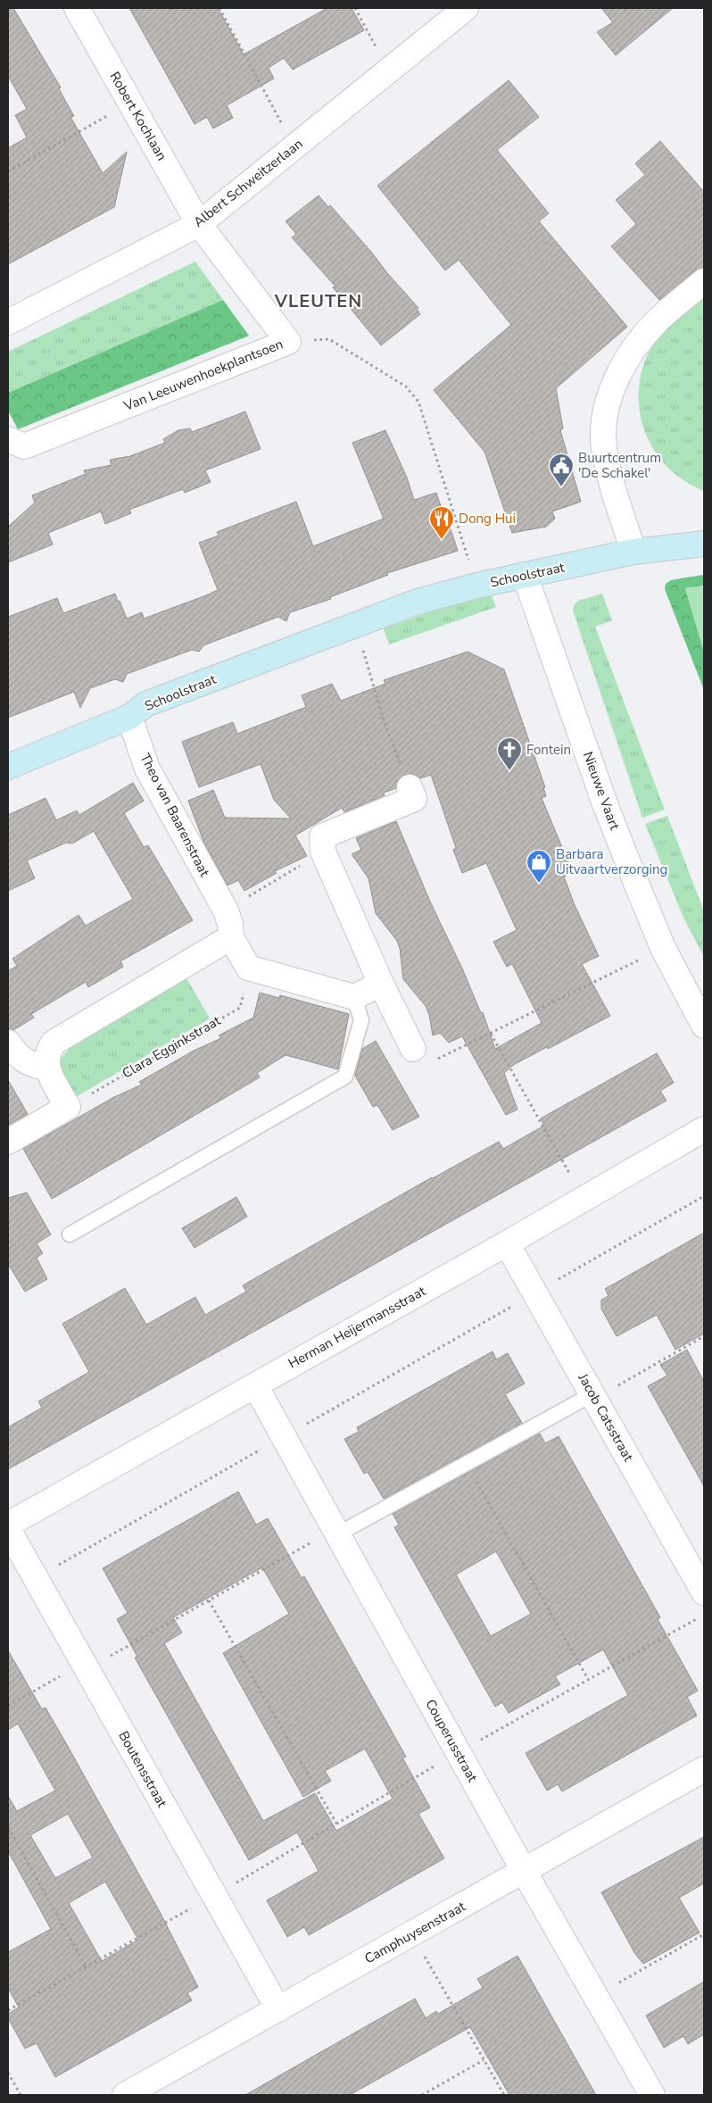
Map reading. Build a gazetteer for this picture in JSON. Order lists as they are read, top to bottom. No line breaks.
{"streets":{"street":["Robert Kochlaan","Albert Schweitzerlaan","Van Leeuwenhoekplantsoen","Schoolstraat","Nieuwe Vaart","Theo van Baarenstraat","Herman Heijermansstraat","Jacob Catsstraat","Couperusstraat","Boutensstraat","Camphuysenstraat"],"path":["Clara Egginkstraat"]},"crossings":[["Robert Kochlaan","Albert Schweitzerlaan"],["Robert Kochlaan","Van Leeuwenhoekplantsoen"],["Albert Schweitzerlaan","Van Leeuwenhoekplantsoen"],["Schoolstraat","Nieuwe Vaart"],["Schoolstraat","Theo van Baarenstraat"],["Theo van Baarenstraat","Clara Egginkstraat"],["Herman Heijermansstraat","Jacob Catsstraat"],["Herman Heijermansstraat","Couperusstraat"],["Couperusstraat","Camphuysenstraat"],["Boutensstraat","Camphuysenstraat"]],"districts":["VLEUTEN"],"places":{"public building":["Buurtcentrum 'De Schakel'"],"restaurant":["Dong Hui"],"church":["Fontein"],"shop":["Barbara Uitvaartverzorging"]}}
